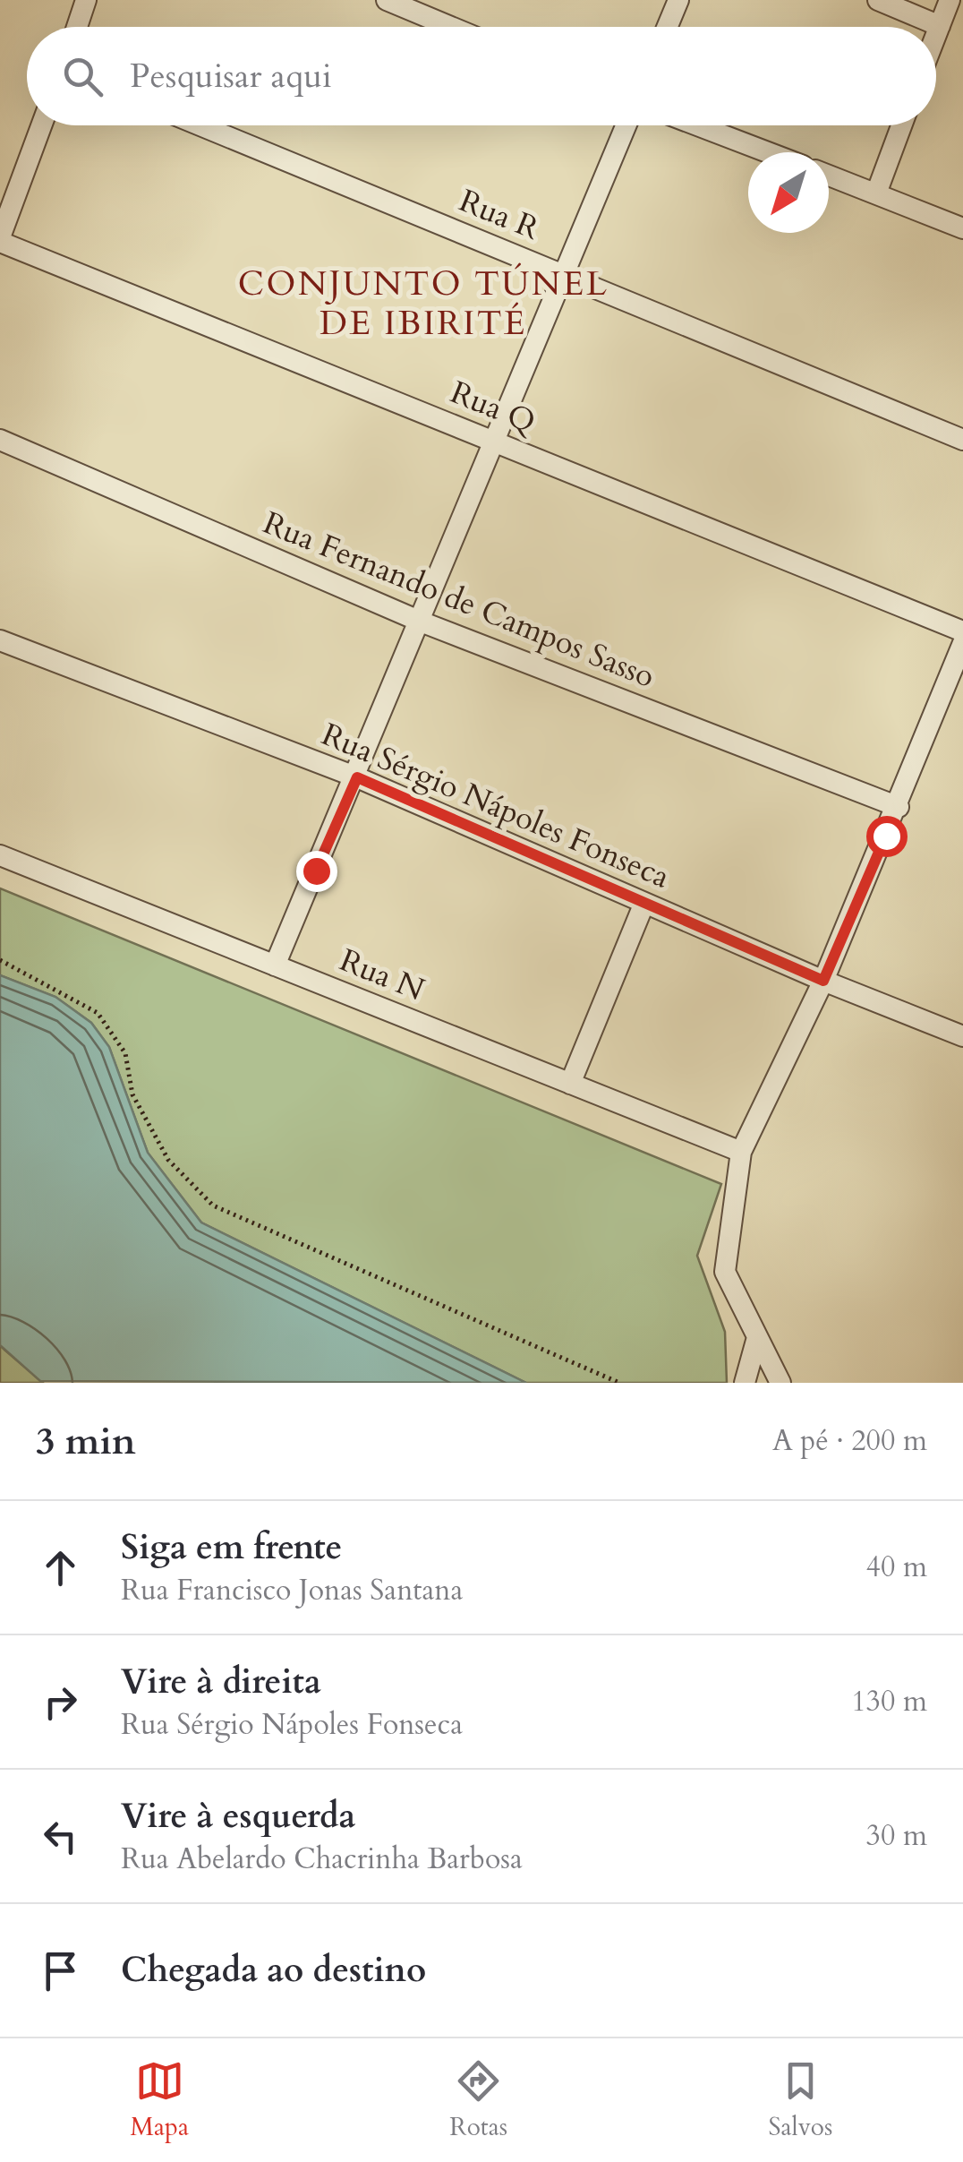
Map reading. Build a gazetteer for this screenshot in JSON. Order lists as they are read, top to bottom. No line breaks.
{"streets":{"street":["Rua R","Rua Q","Rua Fernando de Campos Sasso","Rua Sérgio Nápoles Fonseca","Rua N"]},"districts":["CONJUNTO TÚNEL DE IBIRITÉ"],"north":"bottom left","page":{"search":"Pesquisar aqui","heading":["3 min","A pé · 200 m"],"list":[["Siga em frente","Rua Francisco Jonas Santana","40 m"],["Vire à direita","Rua Sérgio Nápoles Fonseca","130 m"],["Vire à esquerda","Rua Abelardo Chacrinha Barbosa","30 m"],"Chegada ao destino"],"nav":["Mapa","Rotas","Salvos"]}}
